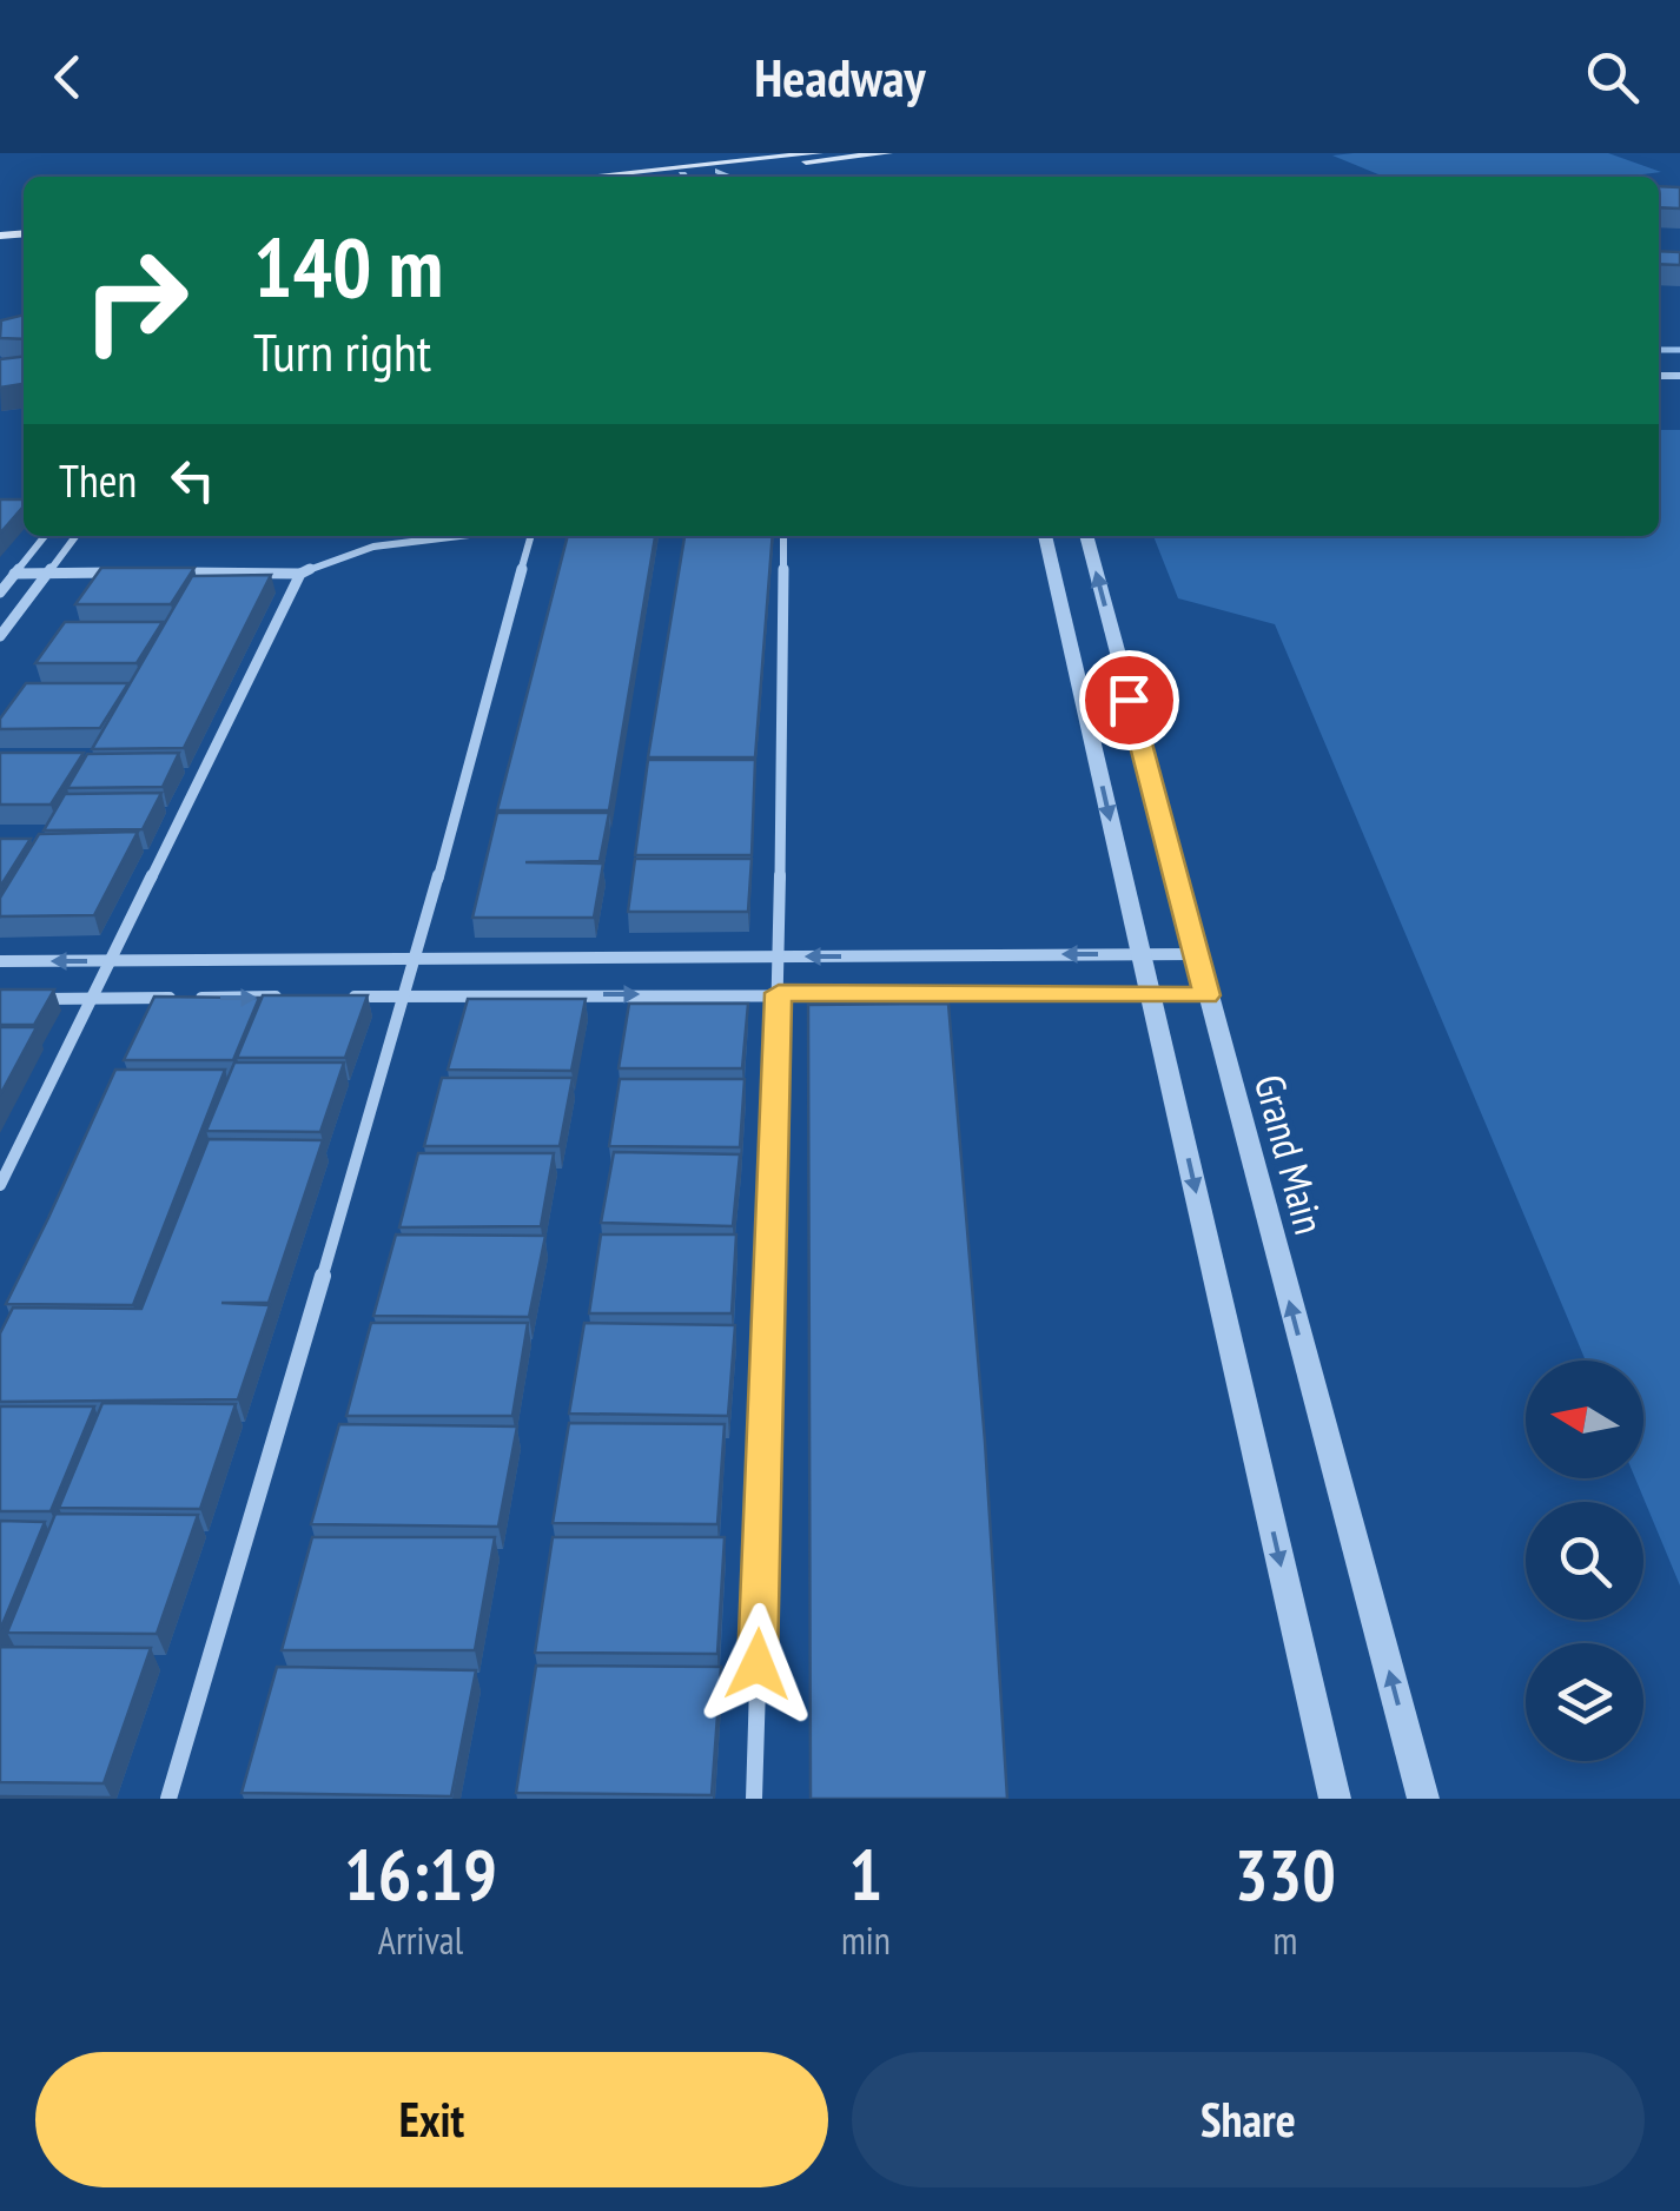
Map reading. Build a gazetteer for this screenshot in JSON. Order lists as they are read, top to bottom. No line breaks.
{"streets":{"street":["Grand Main"]},"north":"left","page":{"header":"Headway","turn":["140 m","Turn right"],"then":"Then","eta":["16:19","Arrival","1","min","330","m"],"buttons":["Exit","Share"]}}
